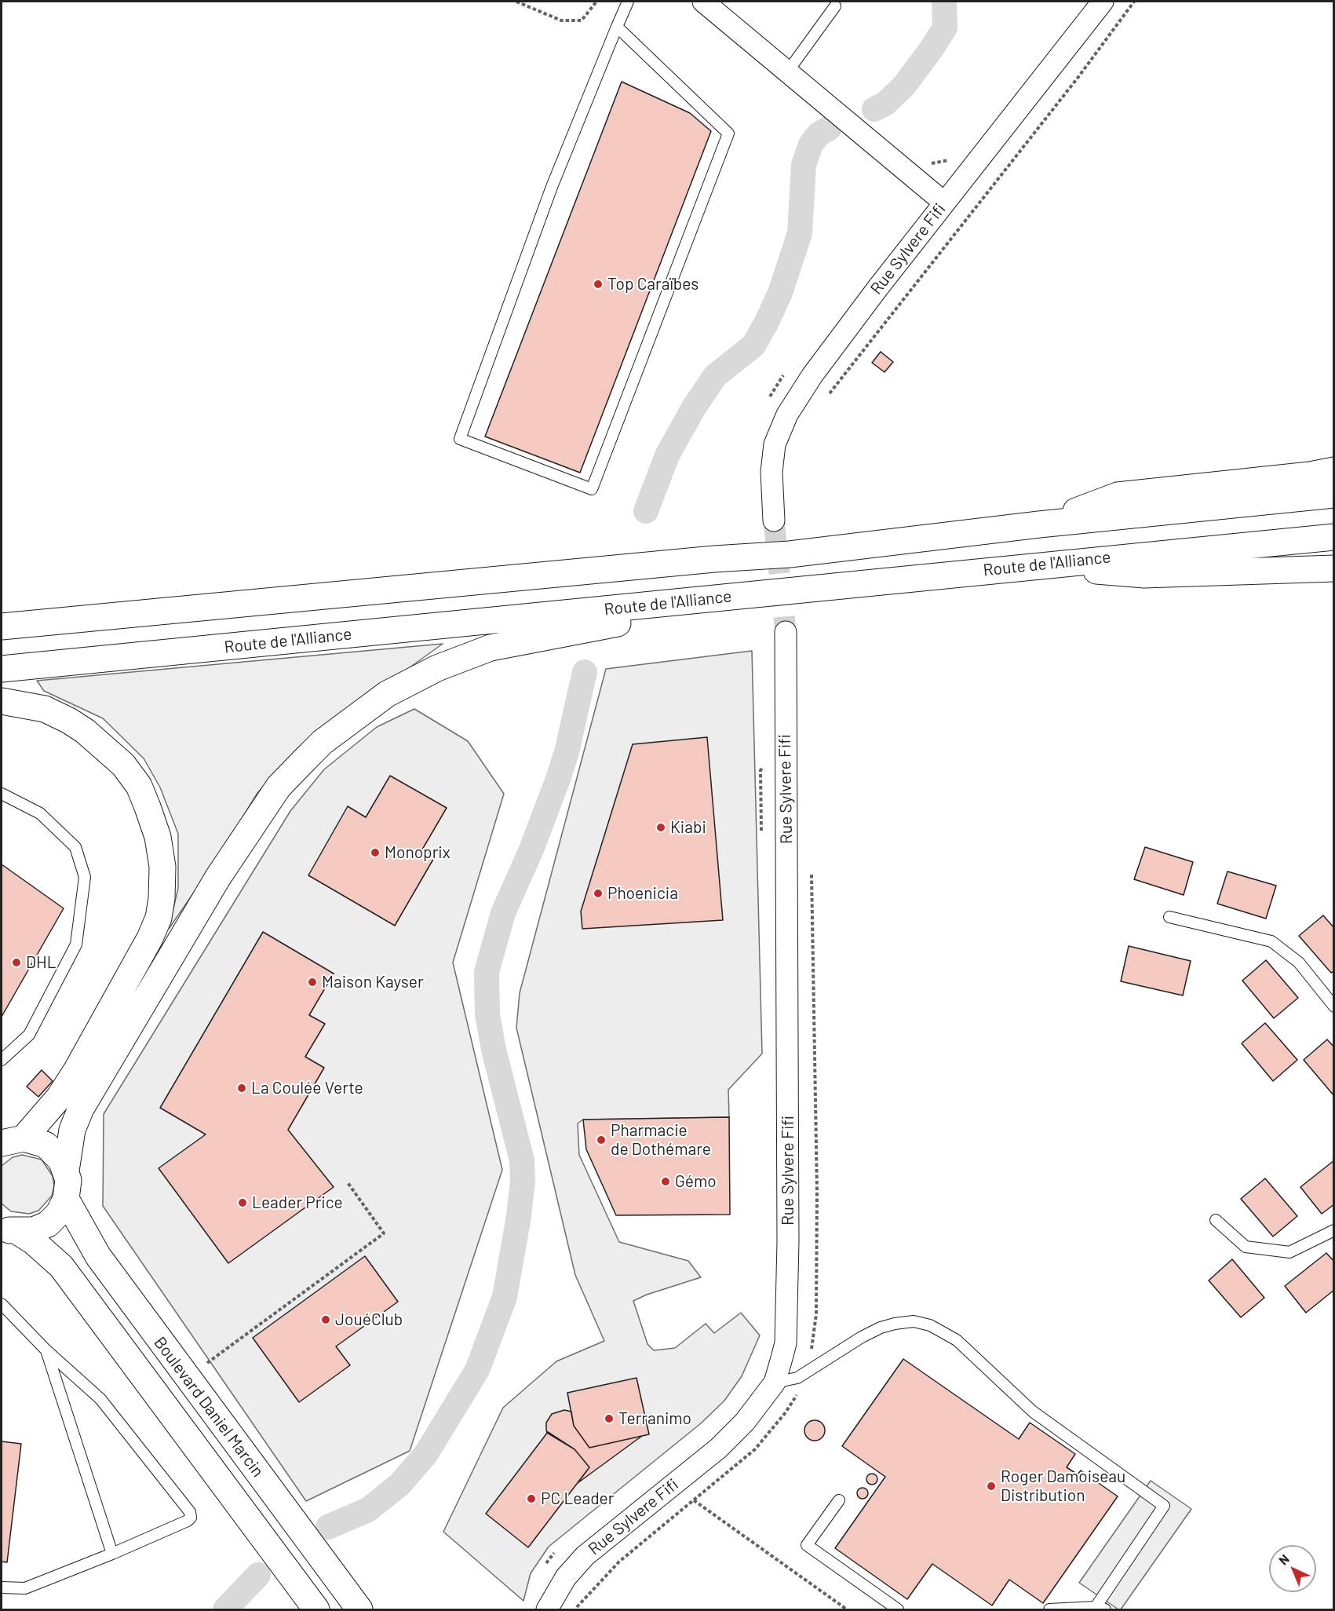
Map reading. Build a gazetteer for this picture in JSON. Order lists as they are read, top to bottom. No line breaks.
{"streets":{"main road":["Route de l'Alliance","Boulevard Daniel Marcin"],"street":["Rue Sylvere Fifi"]},"places":["Top Caraïbes","Kiabi","Monoprix","Phoenicia","DHL","Maison Kayser","La Coulée Verte","Pharmacie de Dothémare","Gémo","Leader Price","JouéClub","Terranimo","Roger Damoiseau Distribution","PC Leader"],"north":"top left"}
